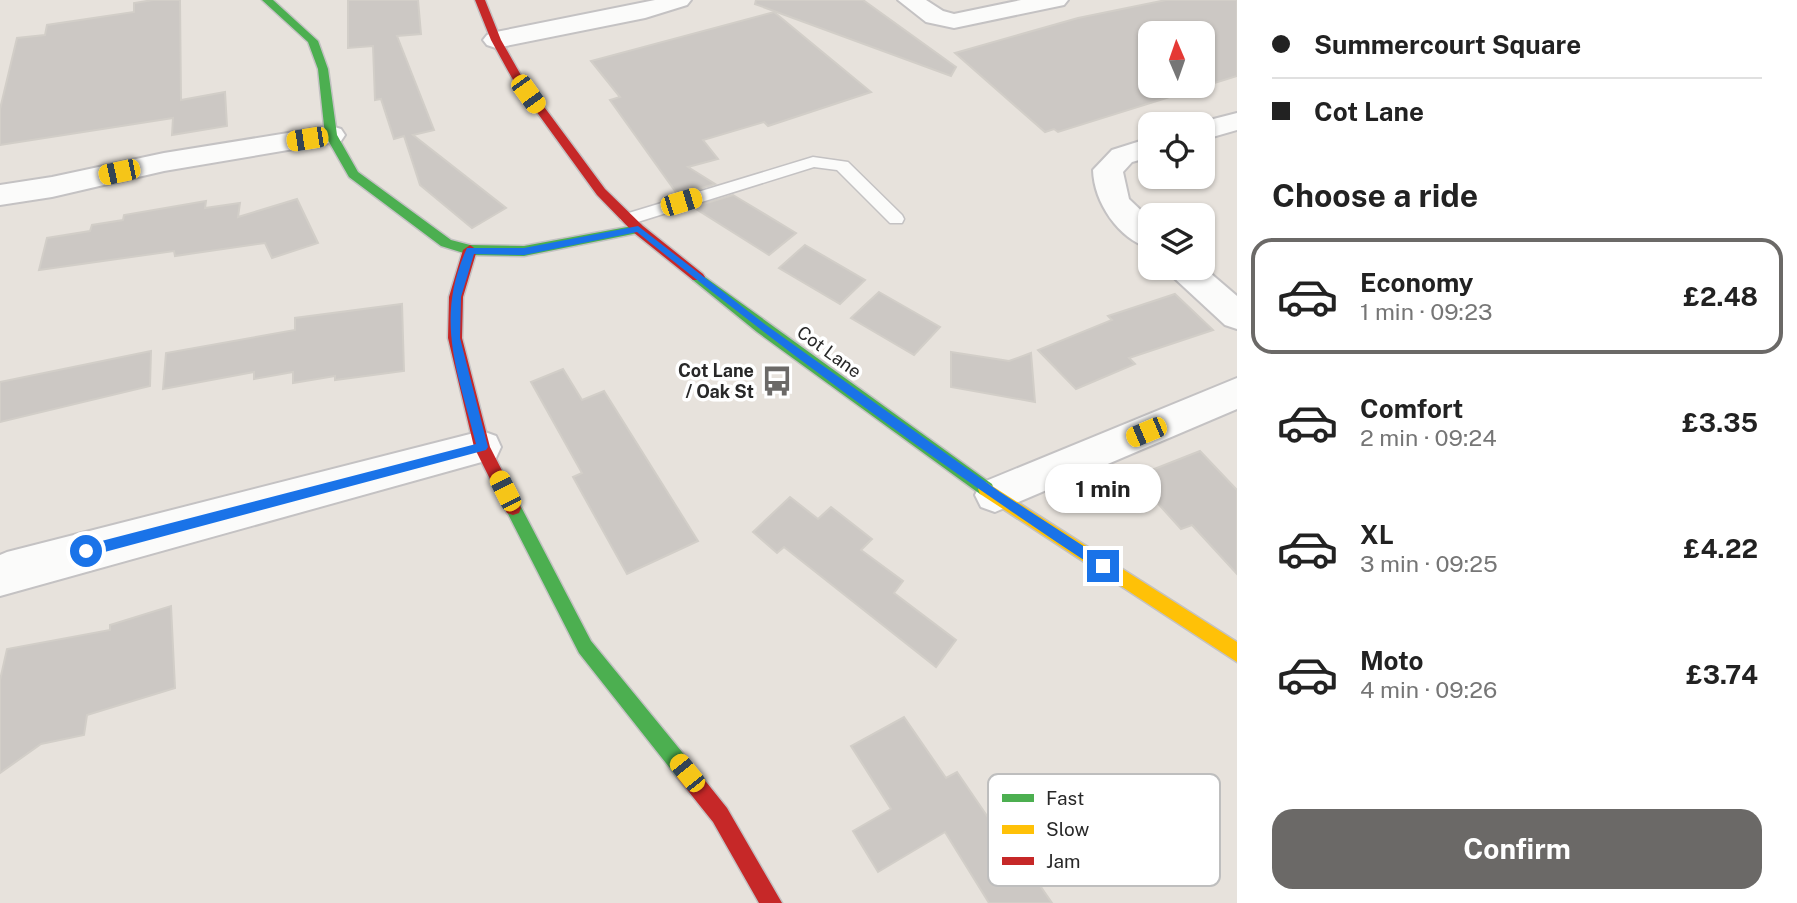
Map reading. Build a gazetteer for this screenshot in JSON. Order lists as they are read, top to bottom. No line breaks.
{"streets":{"street":["Cot Lane"]},"places":{"bus stop":["Cot Lane / Oak St"]},"legend":["Fast","Slow","Jam"],"north":"top","page":{"banner":["Summercourt Square","Cot Lane"],"heading":"Choose a ride","list":[{"name":"Economy","note":"1 min · 09:23","value":"£2.48"},{"name":"Comfort","note":"2 min · 09:24","value":"£3.35"},{"name":"XL","note":"3 min · 09:25","value":"£4.22"},{"name":"Moto","note":"4 min · 09:26","value":"£3.74"}],"bubble":"1 min","buttons":"Confirm"}}
